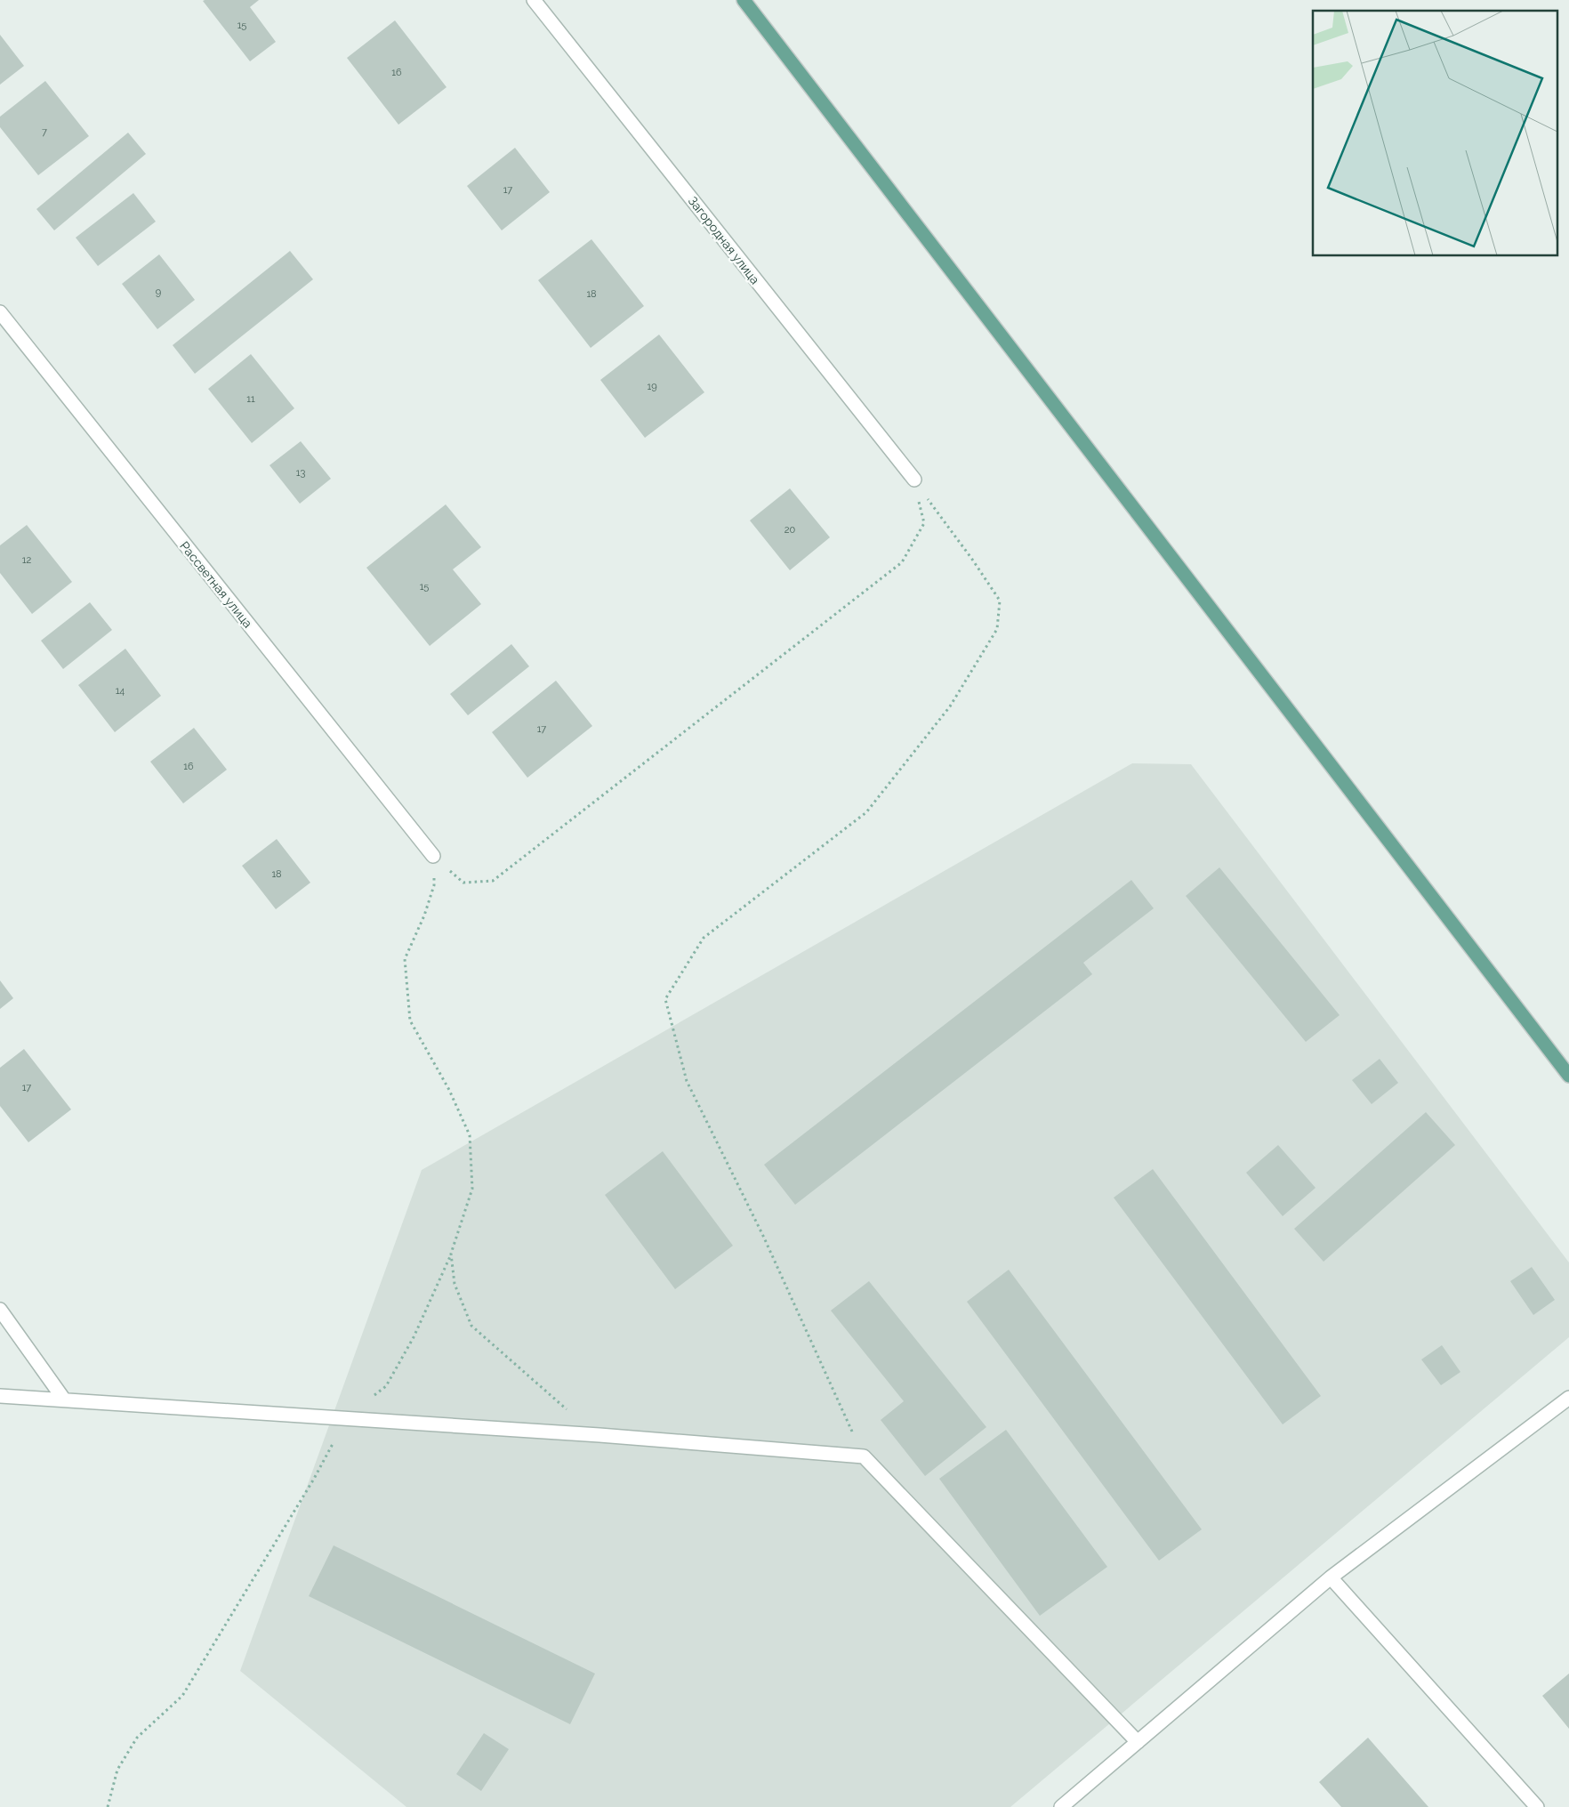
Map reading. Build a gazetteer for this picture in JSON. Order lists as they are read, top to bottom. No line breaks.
{"streets":{"street":["Загородная улица","Рассветная улица"]},"house_numbers":["15","16","7","17","9","18","19","11","13","20","12","15","14","17","16","18","17"]}
